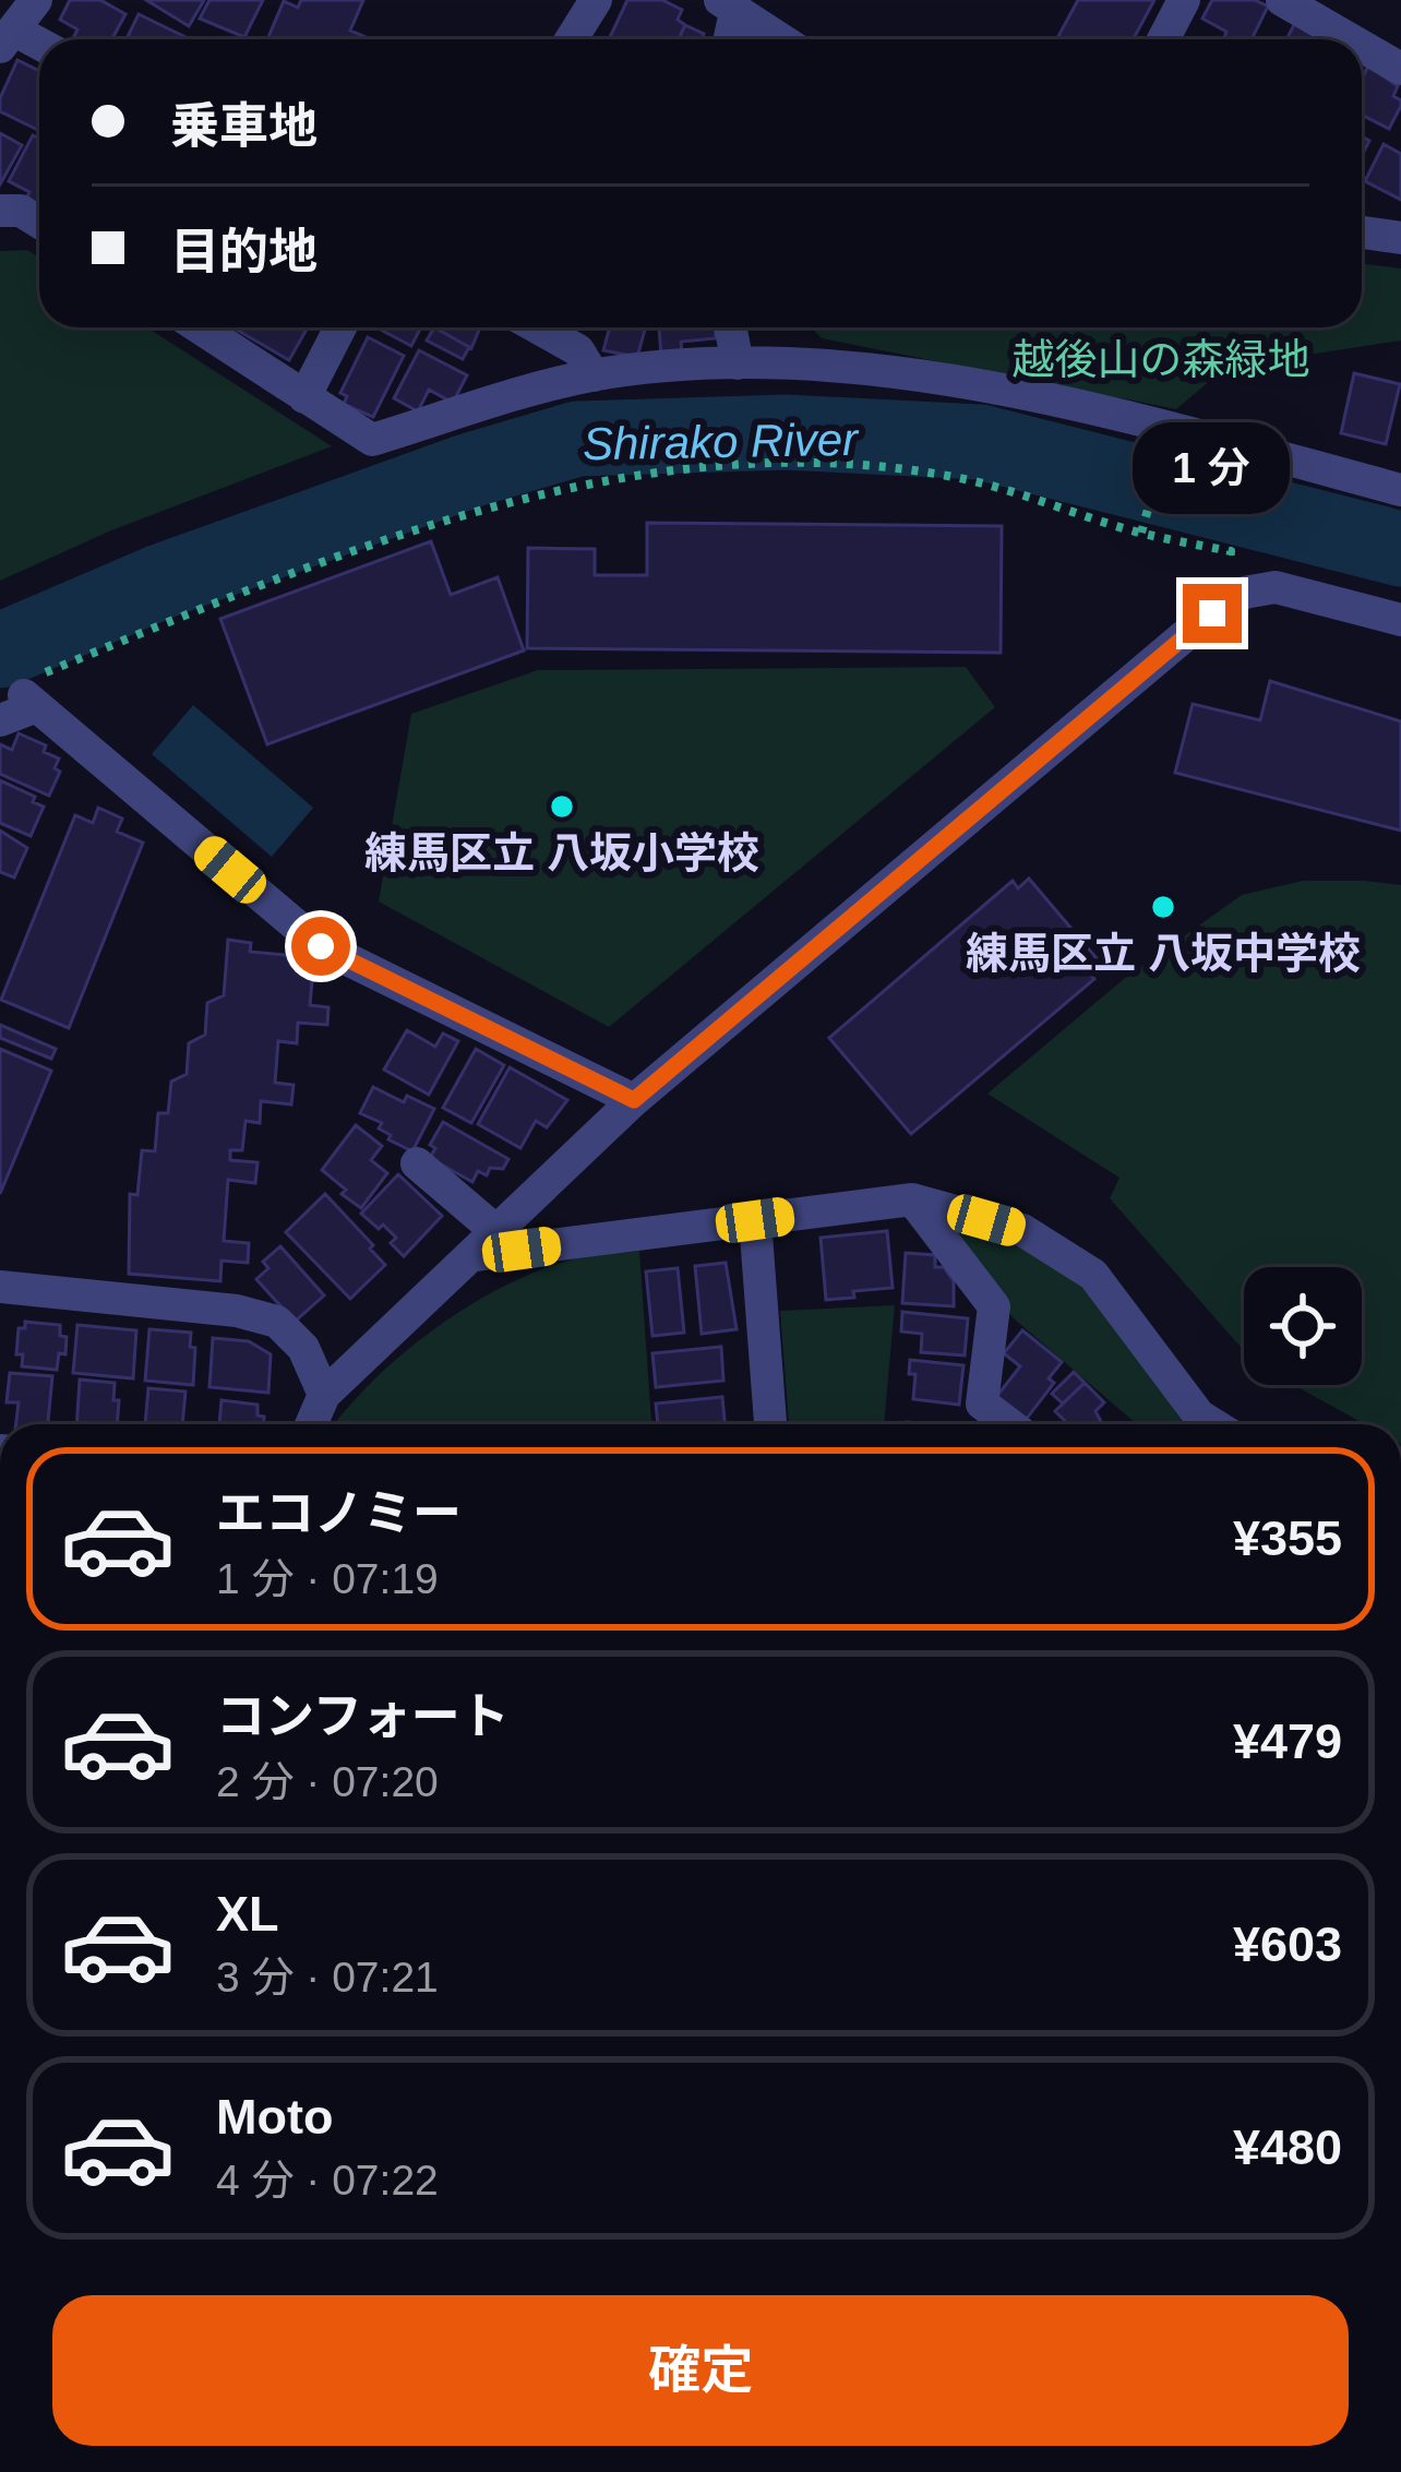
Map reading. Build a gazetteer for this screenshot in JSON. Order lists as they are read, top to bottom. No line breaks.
{"water":["Shirako River"],"parks":["越後山の森緑地"],"places":["練馬区立 八坂小学校","練馬区立 八坂中学校"],"page":{"banner":["乗車地","目的地"],"bubble":"1 分","list":[{"name":"エコノミー","note":"1 分 · 07:19","value":"¥355"},{"name":"コンフォート","note":"2 分 · 07:20","value":"¥479"},{"name":"XL","note":"3 分 · 07:21","value":"¥603"},{"name":"Moto","note":"4 分 · 07:22","value":"¥480"}],"buttons":"確定"}}
